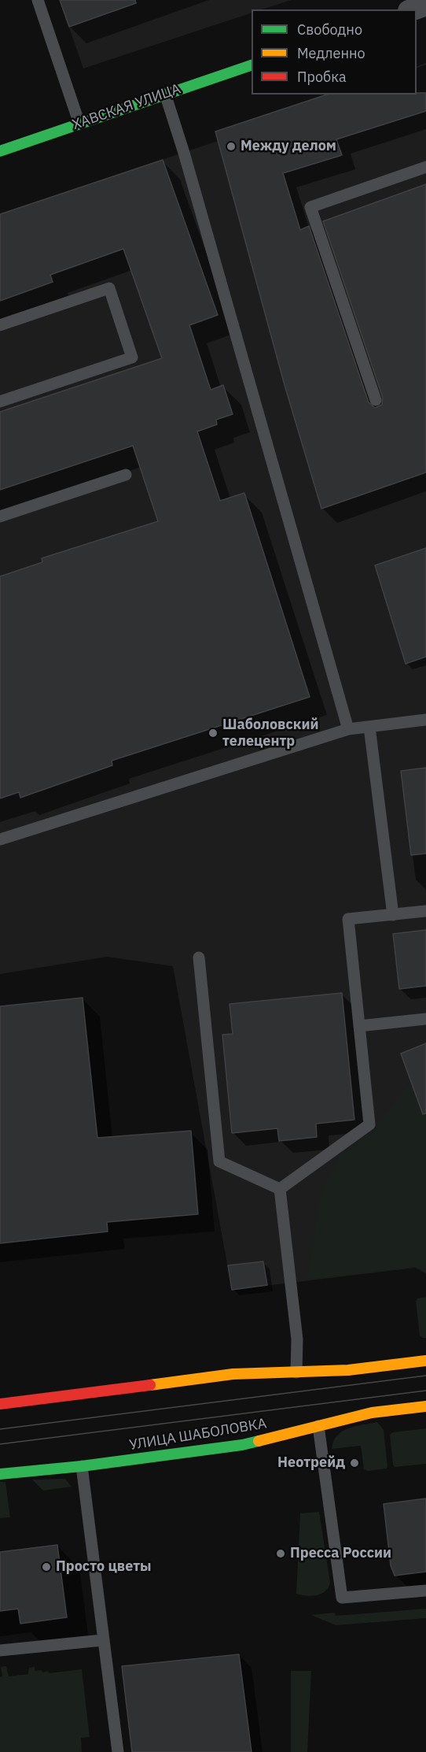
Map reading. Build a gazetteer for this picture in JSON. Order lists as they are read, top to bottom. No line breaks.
{"streets":{"main road":["ХАВСКАЯ УЛИЦА","УЛИЦА ШАБОЛОВКА"]},"places":["Между делом","Шаболовский телецентр","Неотрейд","Пресса России","Просто цветы"],"legend":["Свободно","Медленно","Пробка"]}
